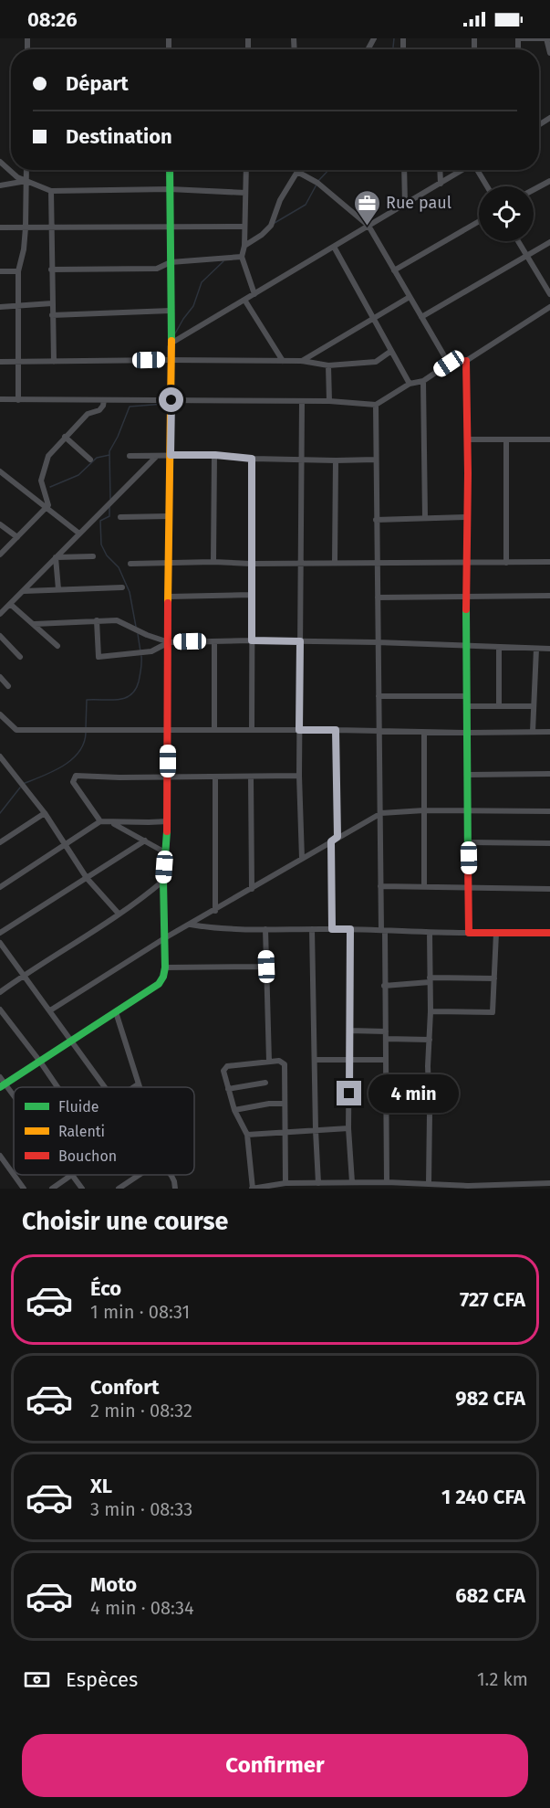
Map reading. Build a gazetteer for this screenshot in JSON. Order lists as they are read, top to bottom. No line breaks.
{"places":{"office":["Rue paul"]},"legend":["Fluide","Ralenti","Bouchon"],"page":{"status":"08:26","banner":["Départ","Destination"],"bubble":"4 min","heading":"Choisir une course","list":[{"name":"Éco","note":"1 min · 08:31","value":"727 CFA"},{"name":"Confort","note":"2 min · 08:32","value":"982 CFA"},{"name":"XL","note":"3 min · 08:33","value":"1 240 CFA"},{"name":"Moto","note":"4 min · 08:34","value":"682 CFA"}],"pay":["Espèces","1.2 km"],"buttons":"Confirmer"}}
